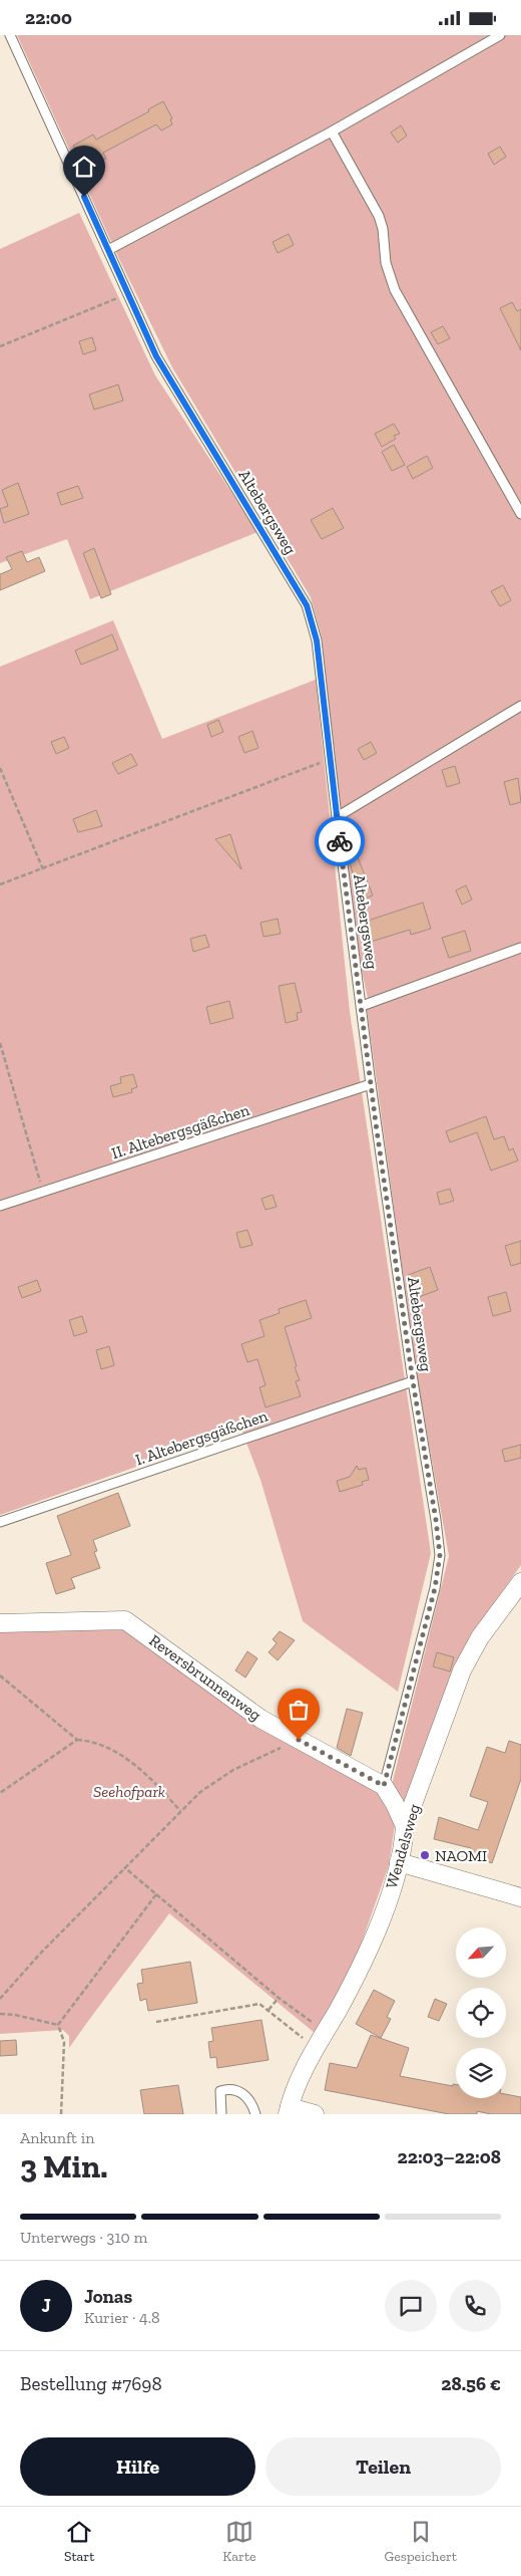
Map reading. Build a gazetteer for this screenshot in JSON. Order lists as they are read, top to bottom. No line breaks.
{"streets":{"street":["Reversbrunnenweg","Wendelsweg"],"lane":["Altebergsweg","II. Altebergsgäßchen","I. Altebergsgäßchen"]},"crossings":[["Altebergsweg","II. Altebergsgäßchen"],["Altebergsweg","I. Altebergsgäßchen"],["Altebergsweg","Reversbrunnenweg"]],"parks":["Seehofpark"],"places":["NAOMI"],"north":"bottom left","page":{"status":"22:00","heading":["3 Min.","Ankunft in","22:03–22:08"],"panel":["Jonas","Kurier · 4.8","Bestellung #7698","28.56 €"],"bar":"Unterwegs · 310 m","round":"J","buttons":["Hilfe","Teilen"],"tabs":["Start","Karte","Gespeichert"]}}
